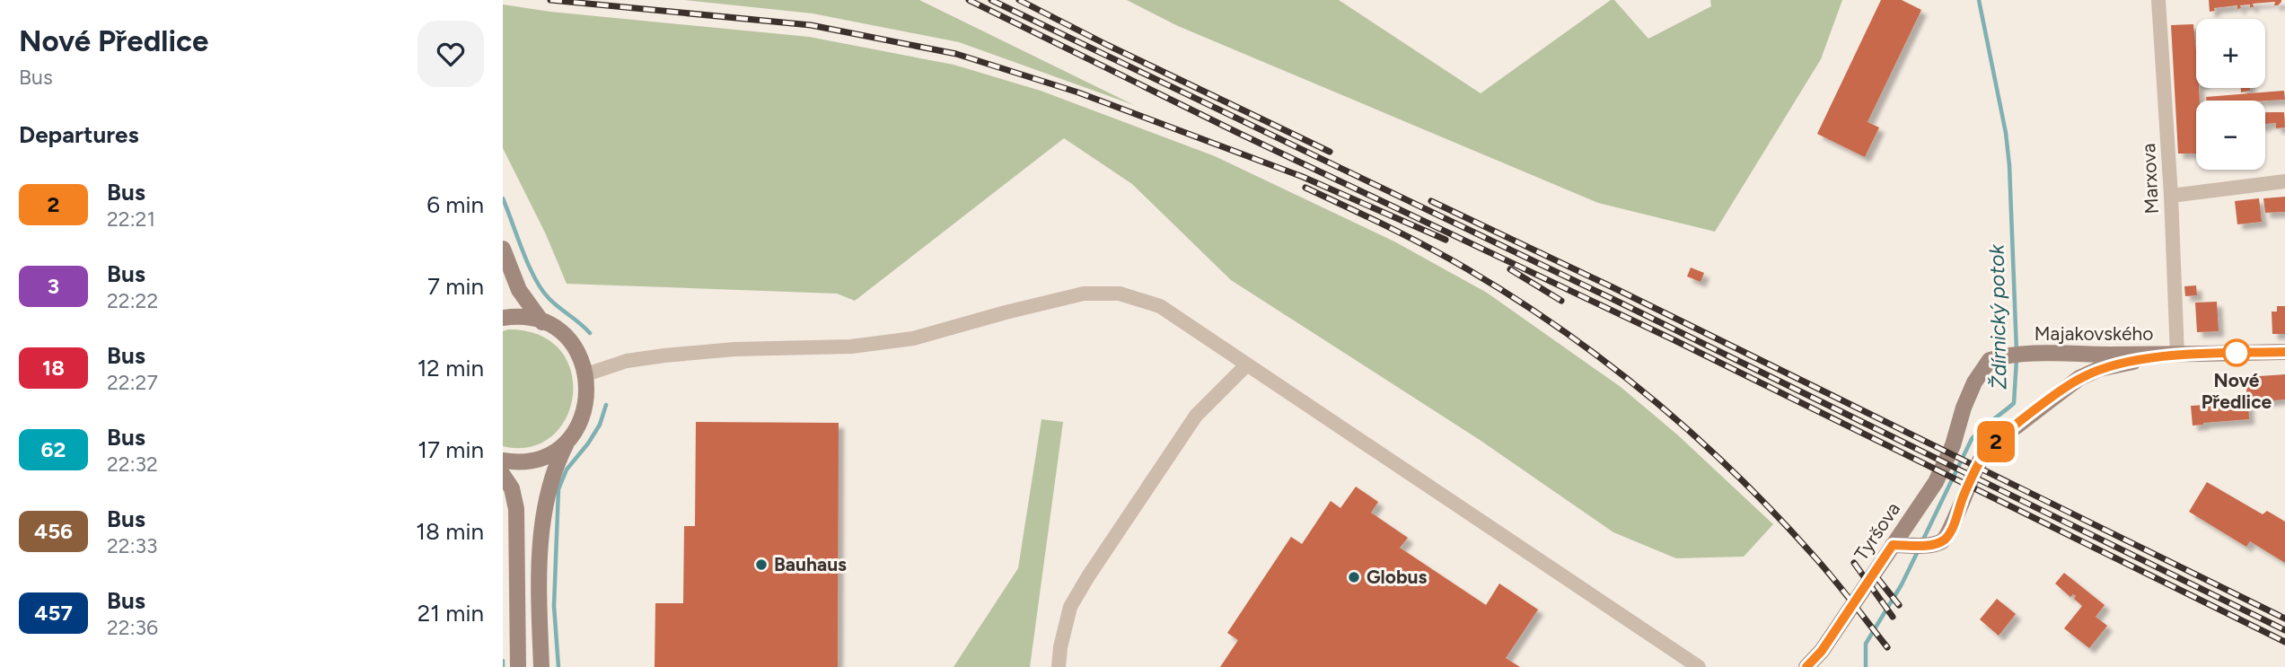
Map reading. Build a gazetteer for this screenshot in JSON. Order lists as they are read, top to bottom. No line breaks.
{"streets":{"main road":["Majakovského","Tyršova"],"street":["Marxova"]},"crossings":[["Marxova","Majakovského"],["Majakovského","Tyršova"]],"water":["Ždírnický potok"],"places":["Nové Předlice","Bauhaus","Globus"],"lines":["bus line 2"],"page":{"heading":[["Nové Předlice","Bus"],"Departures"],"on_map":"2","map_buttons":["+","−"],"list":[{"mark":"2","name":"Bus","note":"22:21","value":"6 min"},{"mark":"3","name":"Bus","note":"22:22","value":"7 min"},{"mark":"18","name":"Bus","note":"22:27","value":"12 min"},{"mark":"62","name":"Bus","note":"22:32","value":"17 min"},{"mark":"456","name":"Bus","note":"22:33","value":"18 min"},{"mark":"457","name":"Bus","note":"22:36","value":"21 min"}]}}
